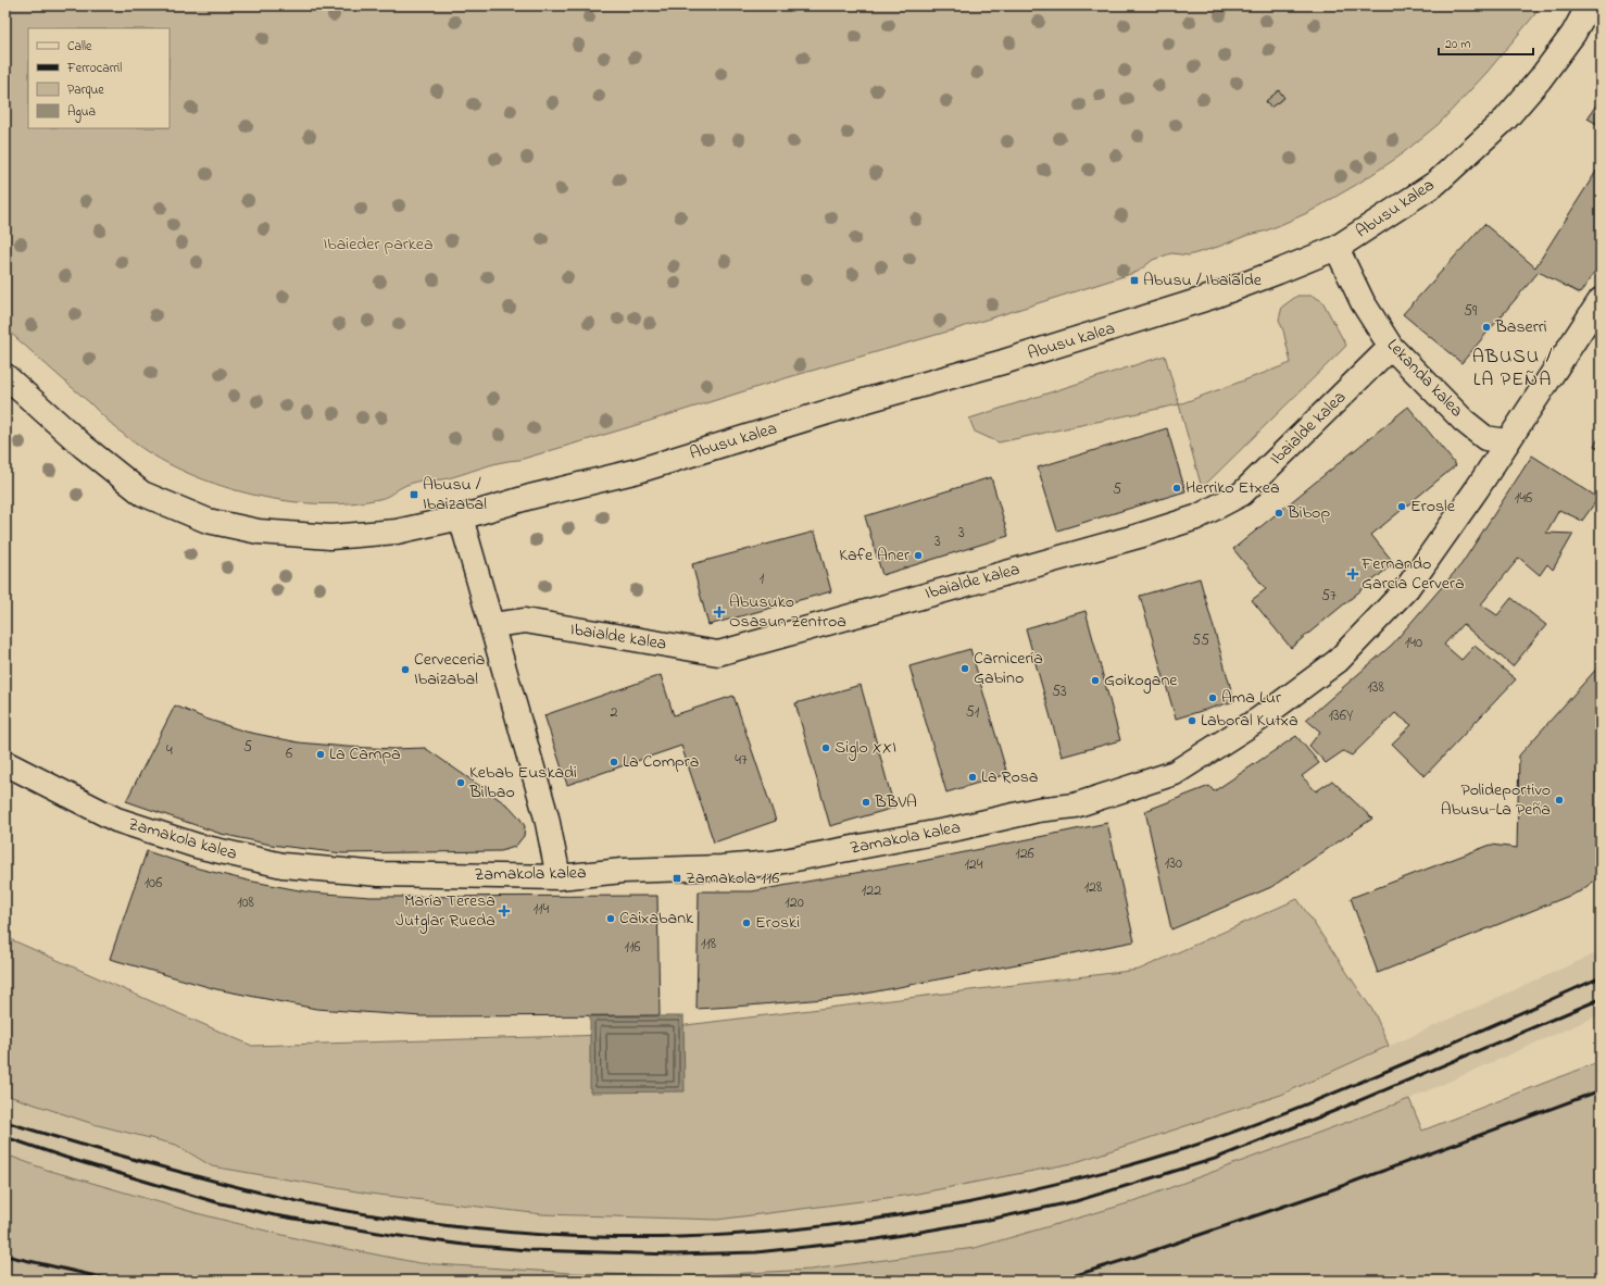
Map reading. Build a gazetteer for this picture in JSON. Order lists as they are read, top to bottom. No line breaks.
{"streets":{"street":["Abusu kalea","Lekanda kalea","Ibaialde kalea","Zamakola kalea"]},"crossings":[["Abusu kalea","Lekanda kalea"],["Lekanda kalea","Ibaialde kalea"],["Lekanda kalea","Zamakola kalea"]],"districts":["ABUSU / LA PEÑA"],"parks":["Ibaieder parkea"],"places":{"transit":["Abusu / Ibaialde","Abusu / Ibaizabal","Zamakola 116"],"other":["Baserri","Herriko Etxea","Erosle","Bibop","Kafe Aner","Carnicería Gabino","Cerveceria Ibaizabal","Goikogane","Ama Lur","Laboral Kutxa","Siglo XXI","La Campa","La Compra","La Rosa","Kebab Euskadi Bilbao","Polideportivo Abusu-La Peña","BBVA","Caixabank","Eroski"],"health":["Fernando García Cervera","Abusuko Osasun Zentroa","María Teresa Jutglar Rueda"]},"house_numbers":["59","5","146","3","3","1","57","55","140","138","53","2","51","136Y","5","4","6","47","126","130","124","106","128","122","108","120","114","118","116"],"legend":["Calle","Ferrocarril","Parque","Agua"],"scale_bar":"20 m"}
